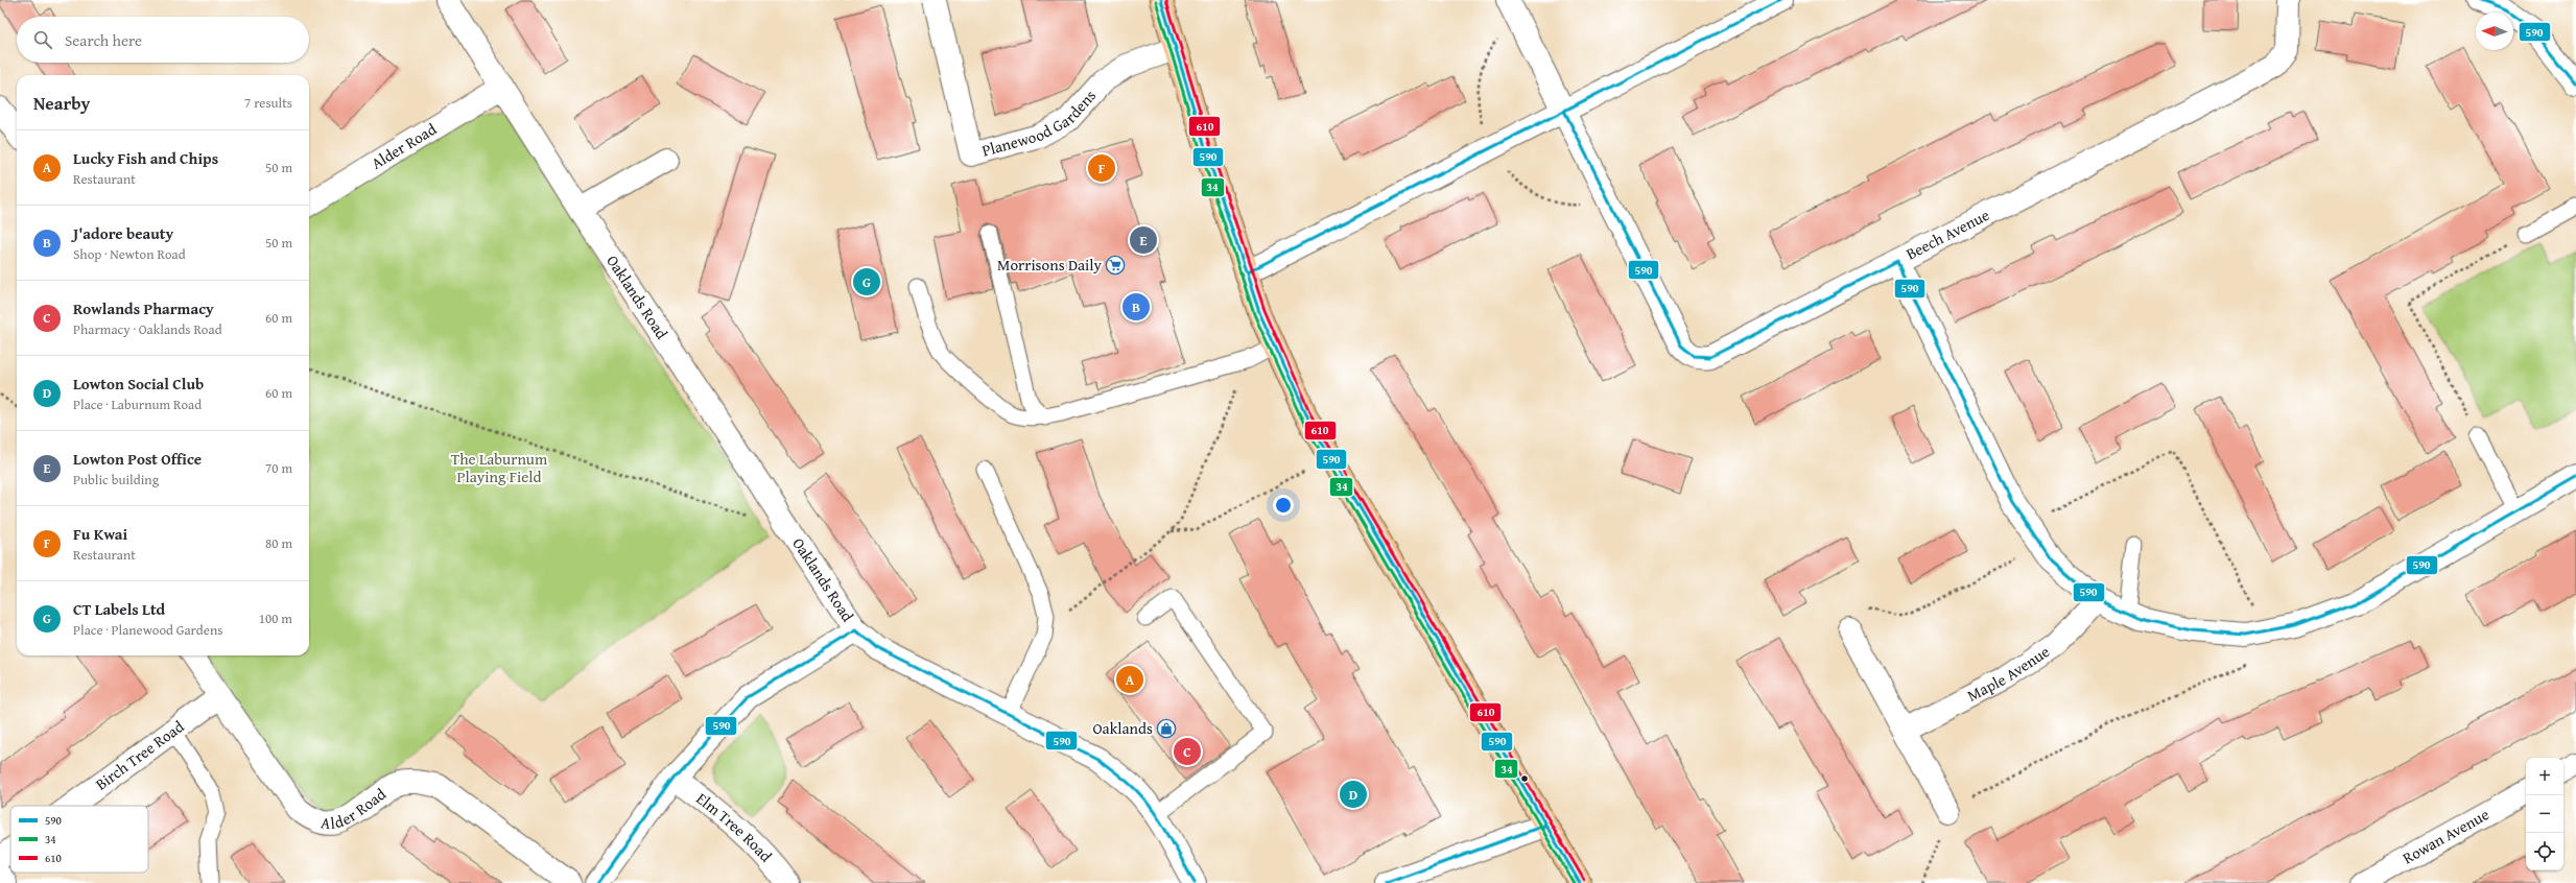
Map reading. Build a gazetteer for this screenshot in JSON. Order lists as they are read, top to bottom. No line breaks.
{"streets":{"street":["Planewood Gardens","Alder Road","Beech Avenue","Oaklands Road","Maple Avenue","Birch Tree Road","Elm Tree Road","Rowan Avenue"]},"crossings":[["Alder Road","Oaklands Road"],["Alder Road","Birch Tree Road"]],"parks":["The Laburnum Playing Field"],"places":{"supermarket":["Morrisons Daily"],"shop":["Oaklands"]},"lines":["transit line 590","transit line 610","transit line 34"],"legend":["590","34","610"],"north":"left","page":{"search":"Search here","heading":["Nearby","7 results"],"list":[{"mark":"A","name":"Lucky Fish and Chips","note":"Restaurant","value":"50 m"},{"mark":"B","name":"J'adore beauty","note":"Shop · Newton Road","value":"50 m"},{"mark":"C","name":"Rowlands Pharmacy","note":"Pharmacy · Oaklands Road","value":"60 m"},{"mark":"D","name":"Lowton Social Club","note":"Place · Laburnum Road","value":"60 m"},{"mark":"E","name":"Lowton Post Office","note":"Public building","value":"70 m"},{"mark":"F","name":"Fu Kwai","note":"Restaurant","value":"80 m"},{"mark":"G","name":"CT Labels Ltd","note":"Place · Planewood Gardens","value":"100 m"}],"pins":["F","E","G","B","A","C","D"],"map_buttons":["+","−"]}}
